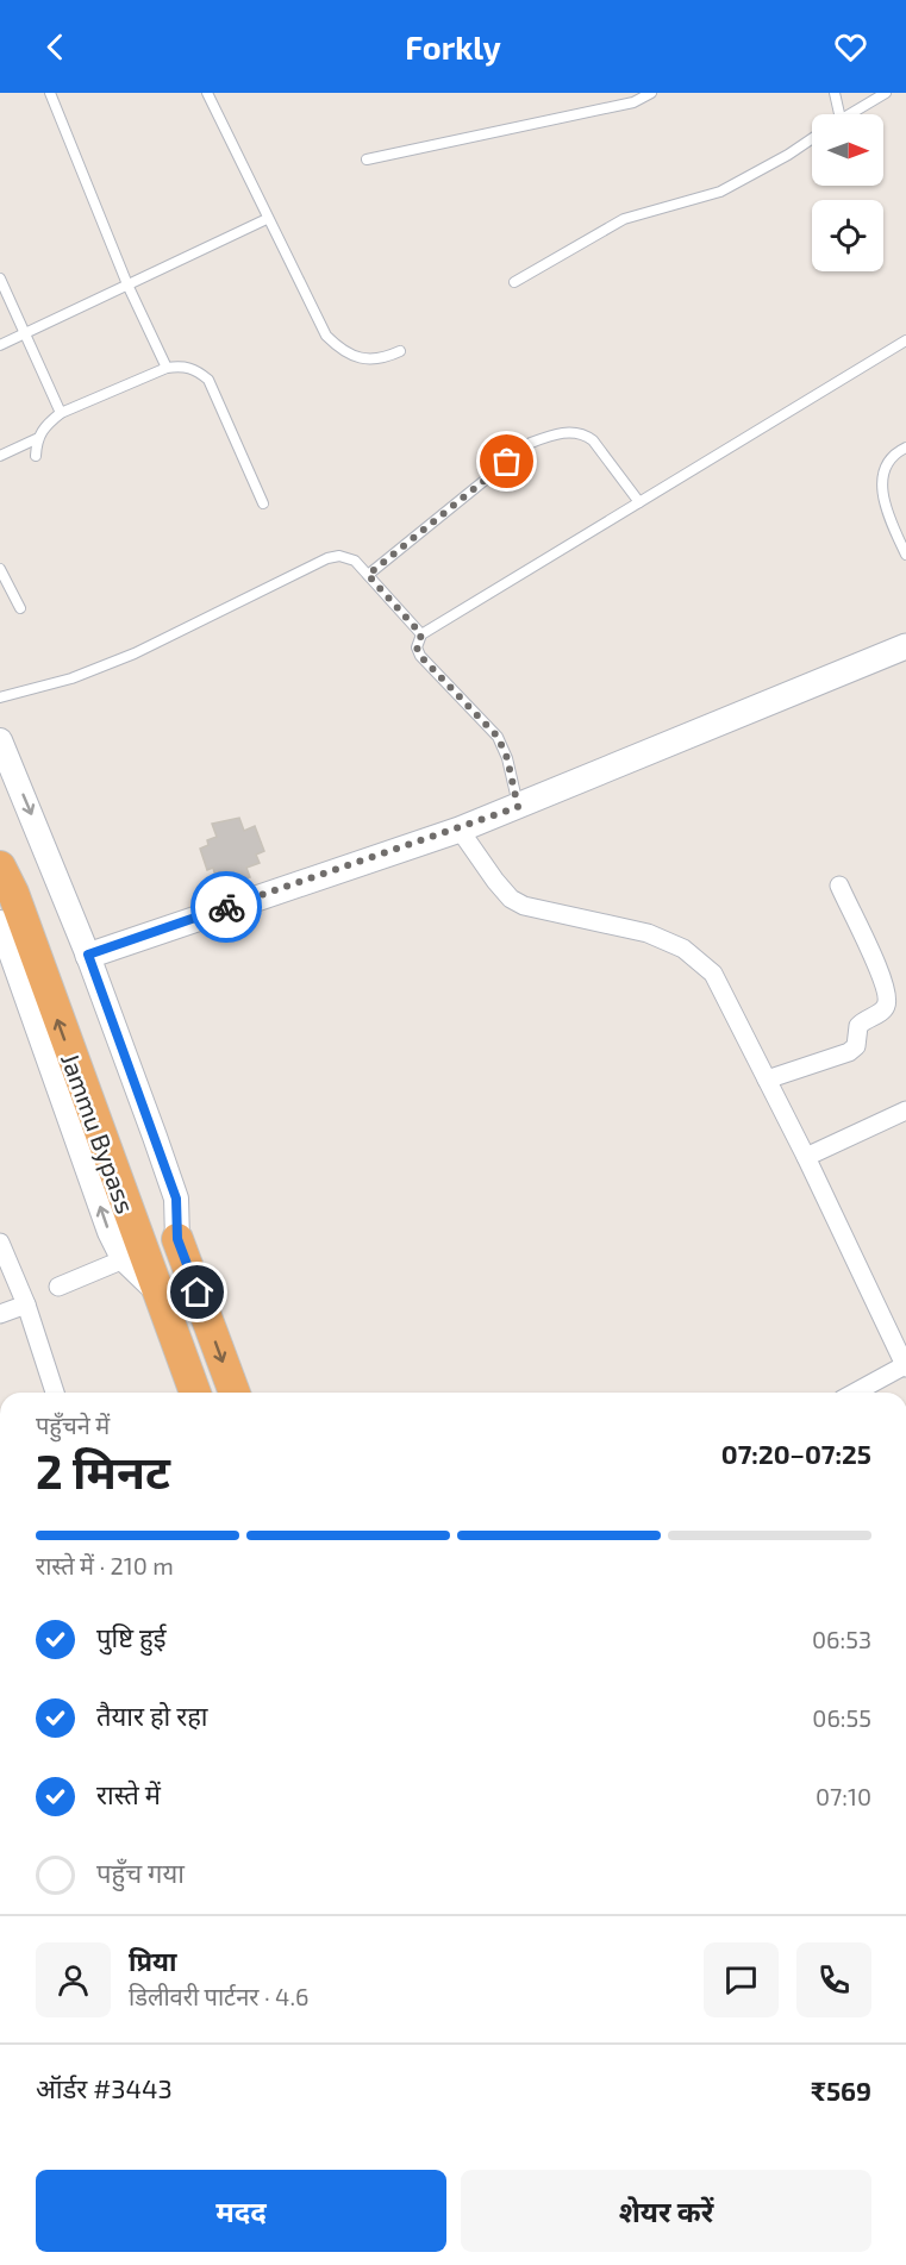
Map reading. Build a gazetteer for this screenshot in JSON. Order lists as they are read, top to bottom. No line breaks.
{"streets":{"highway":["Jammu Bypass"]},"one_way":["Jammu Bypass"],"north":"right","page":{"header":"Forkly","heading":["2 मिनट","पहुँचने में","07:20–07:25"],"panel":["प्रिया","डिलीवरी पार्टनर · 4.6","ऑर्डर #3443","₹569"],"bar":"रास्ते में · 210 m","list":[["पुष्टि हुई","06:53"],["तैयार हो रहा","06:55"],["रास्ते में","07:10"],"पहुँच गया"],"buttons":["मदद","शेयर करें"]}}
